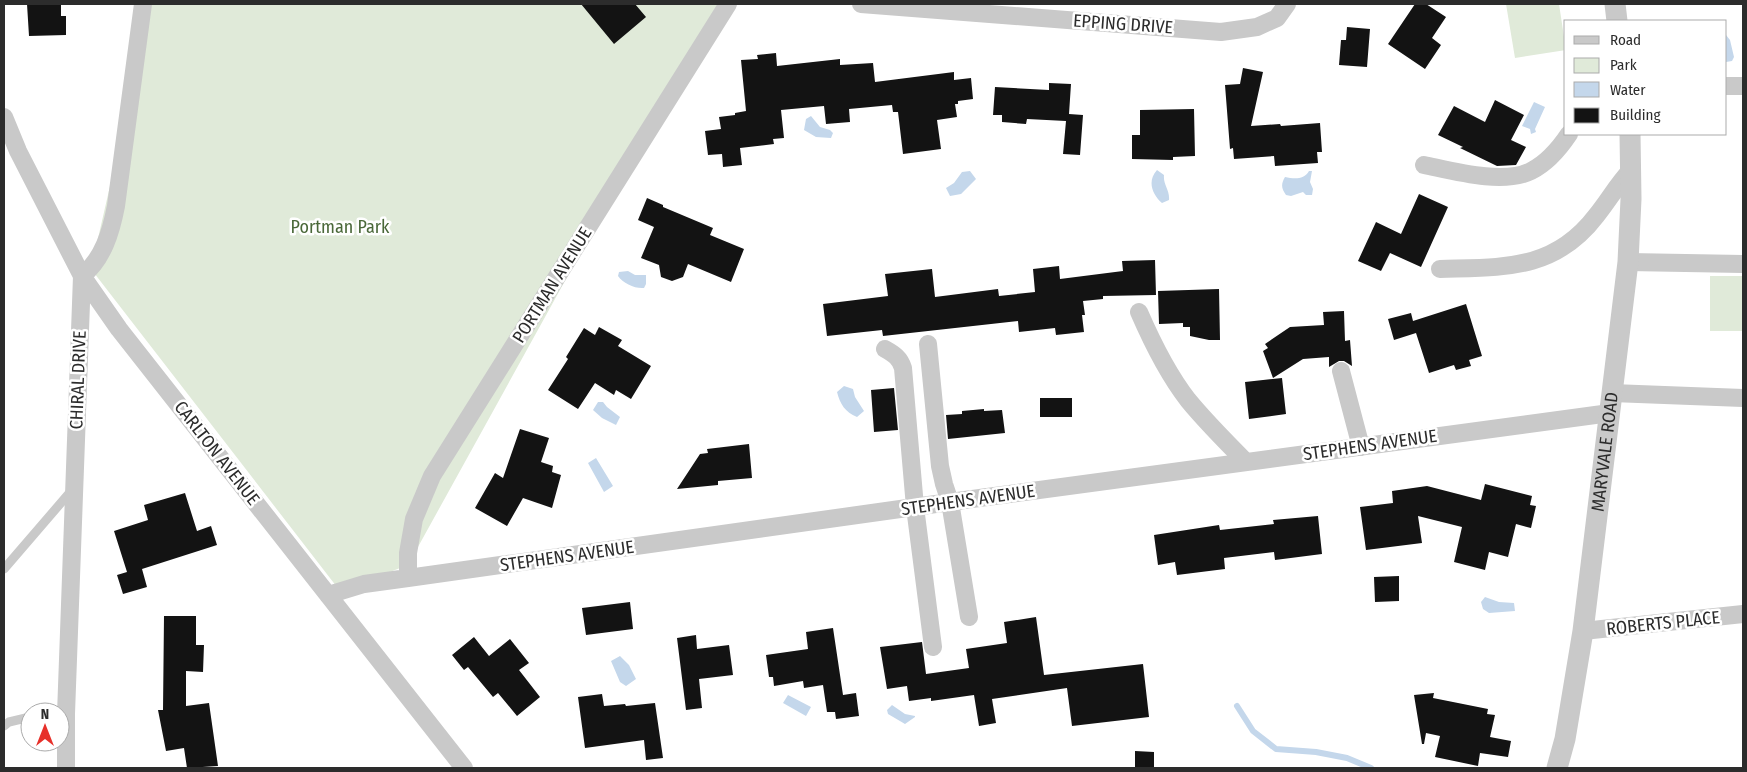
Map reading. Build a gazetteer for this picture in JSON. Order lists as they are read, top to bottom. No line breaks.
{"streets":{"street":["EPPING DRIVE","PORTMAN AVENUE","CHIRAL DRIVE","STEPHENS AVENUE","MARYVALE ROAD","CARLTON AVENUE","ROBERTS PLACE"]},"crossings":[["PORTMAN AVENUE","STEPHENS AVENUE"],["CHIRAL DRIVE","CARLTON AVENUE"],["STEPHENS AVENUE","MARYVALE ROAD"],["STEPHENS AVENUE","CARLTON AVENUE"],["MARYVALE ROAD","ROBERTS PLACE"]],"parks":["Portman Park"],"legend":["Road","Park","Water","Building"],"north":"top"}
